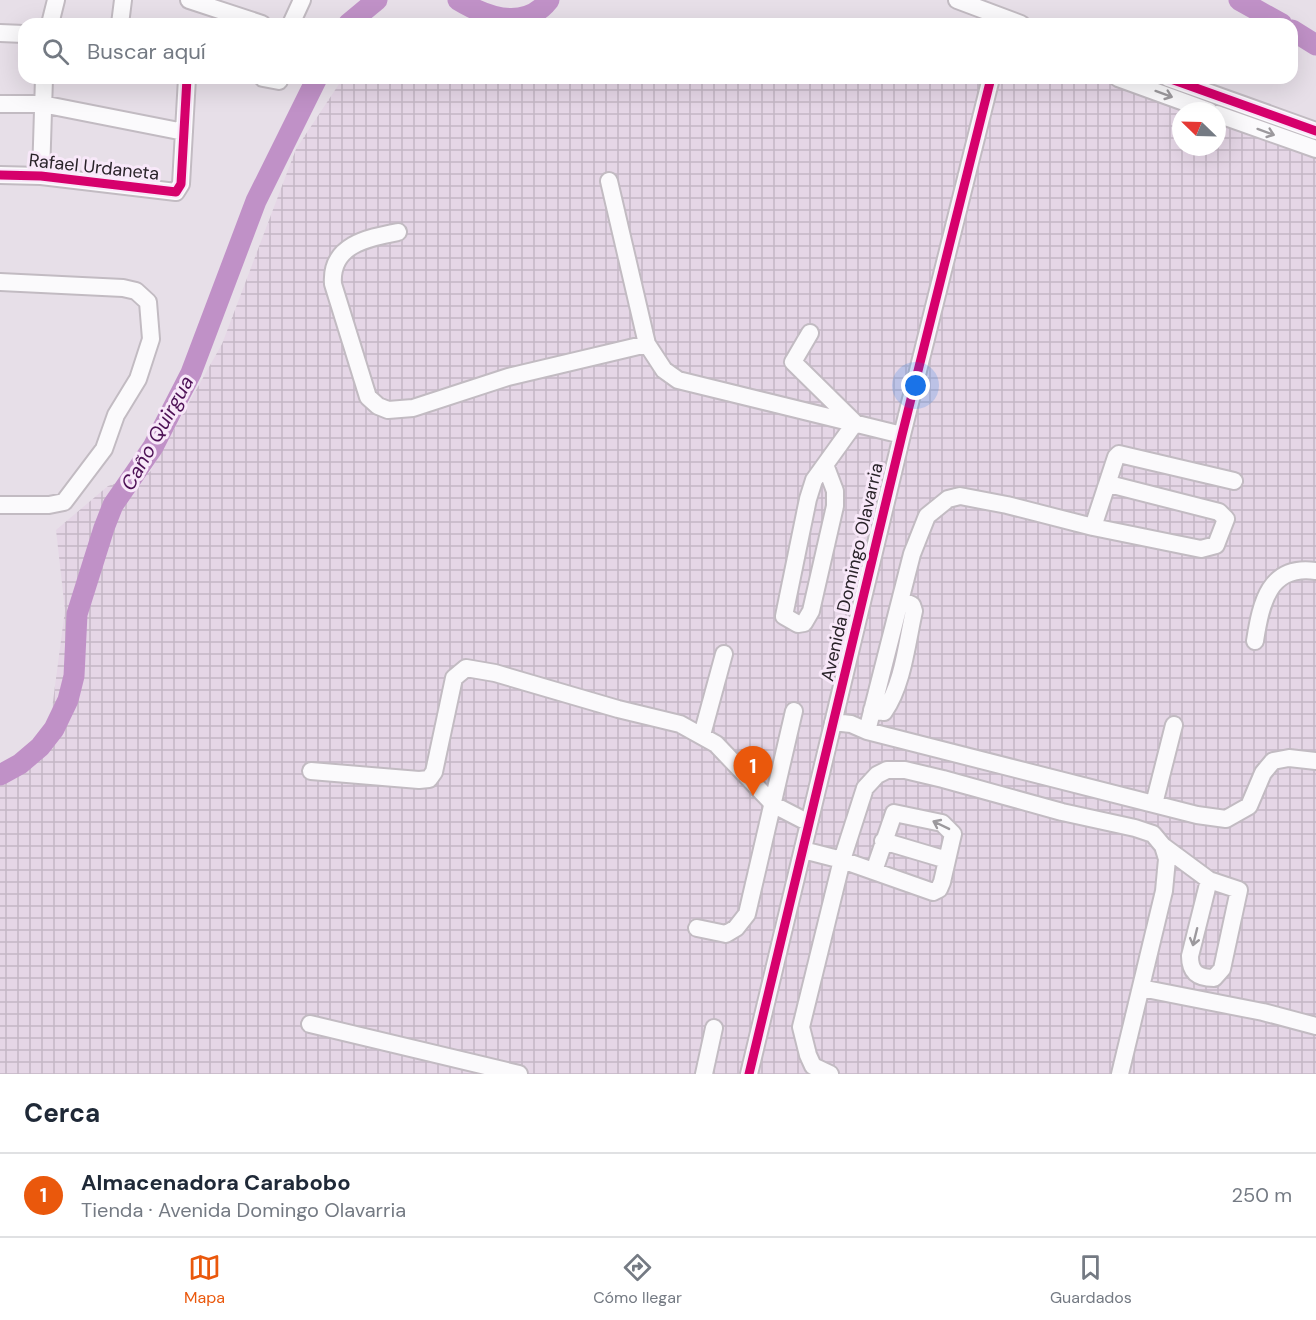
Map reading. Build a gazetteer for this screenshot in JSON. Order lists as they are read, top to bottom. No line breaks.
{"streets":{"street":["Rafael Urdaneta","Avenida Domingo Olavarria"]},"water":["Caño Quirgua"],"north":"top left","page":{"search":"Buscar aquí","pins":"1","heading":"Cerca","list":[{"mark":"1","name":"Almacenadora Carabobo","note":"Tienda · Avenida Domingo Olavarria","value":"250 m"}],"nav":["Mapa","Cómo llegar","Guardados"]}}
